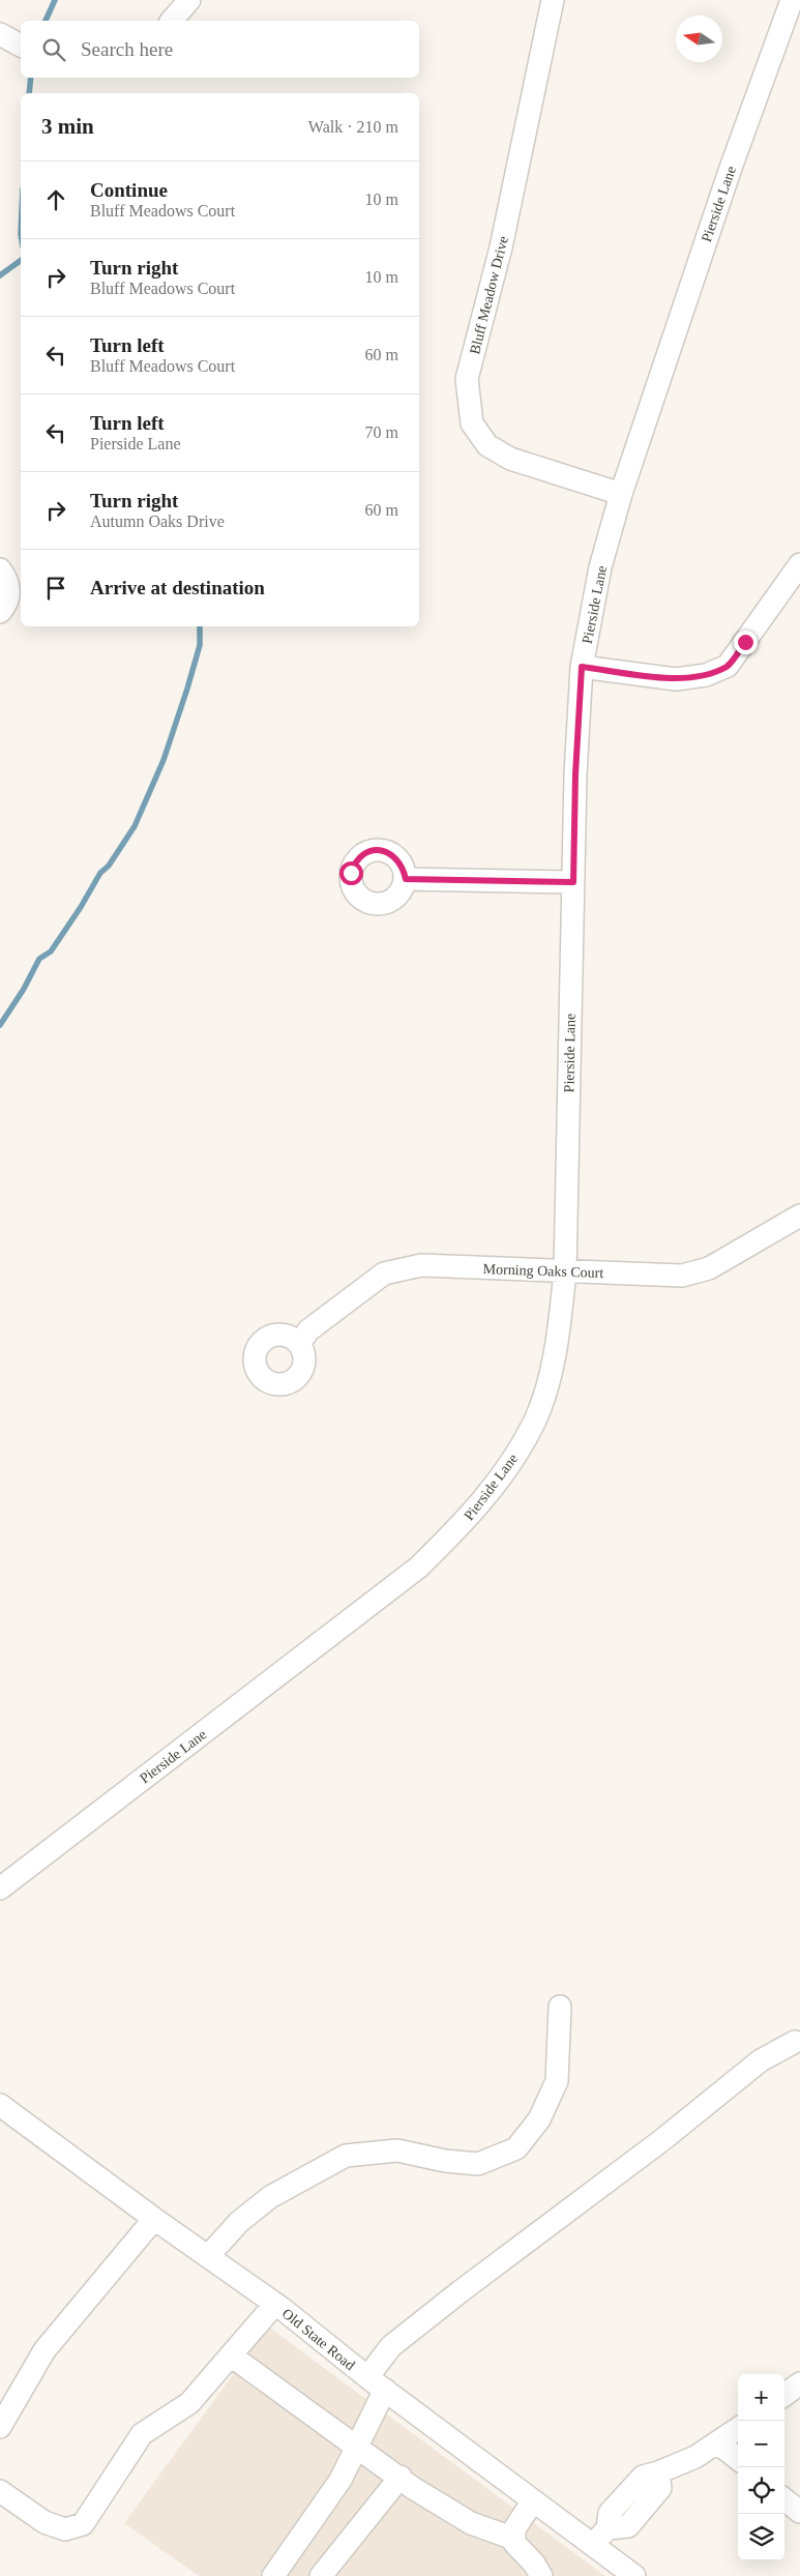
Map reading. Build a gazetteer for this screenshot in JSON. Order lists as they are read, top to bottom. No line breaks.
{"streets":{"street":["Pierside Lane","Bluff Meadow Drive","Morning Oaks Court","Old State Road"]},"crossings":[["Pierside Lane","Bluff Meadow Drive"],["Pierside Lane","Morning Oaks Court"]],"north":"left","page":{"search":"Search here","heading":["3 min","Walk · 210 m"],"list":[["Continue","Bluff Meadows Court","10 m"],["Turn right","Bluff Meadows Court","10 m"],["Turn left","Bluff Meadows Court","60 m"],["Turn left","Pierside Lane","70 m"],["Turn right","Autumn Oaks Drive","60 m"],"Arrive at destination"],"map_buttons":["+","−"]}}
